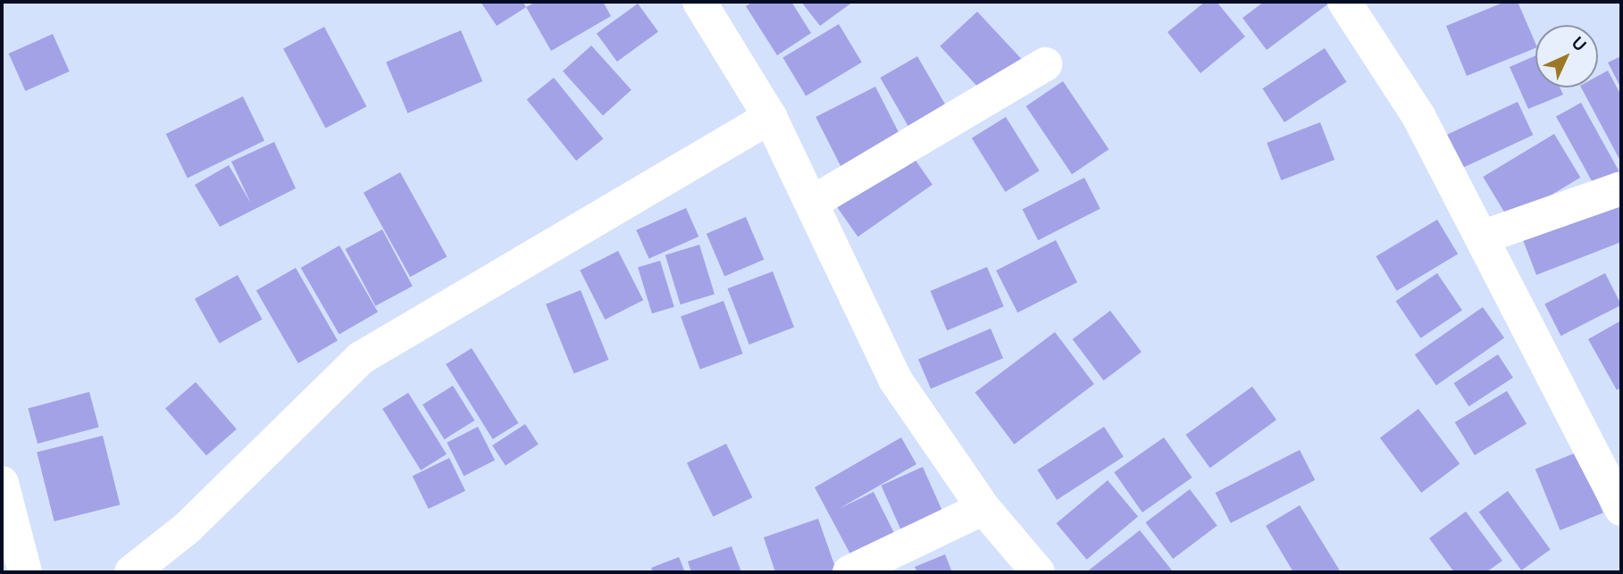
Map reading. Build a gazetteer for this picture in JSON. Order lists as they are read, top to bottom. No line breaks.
{"north":"top right"}
